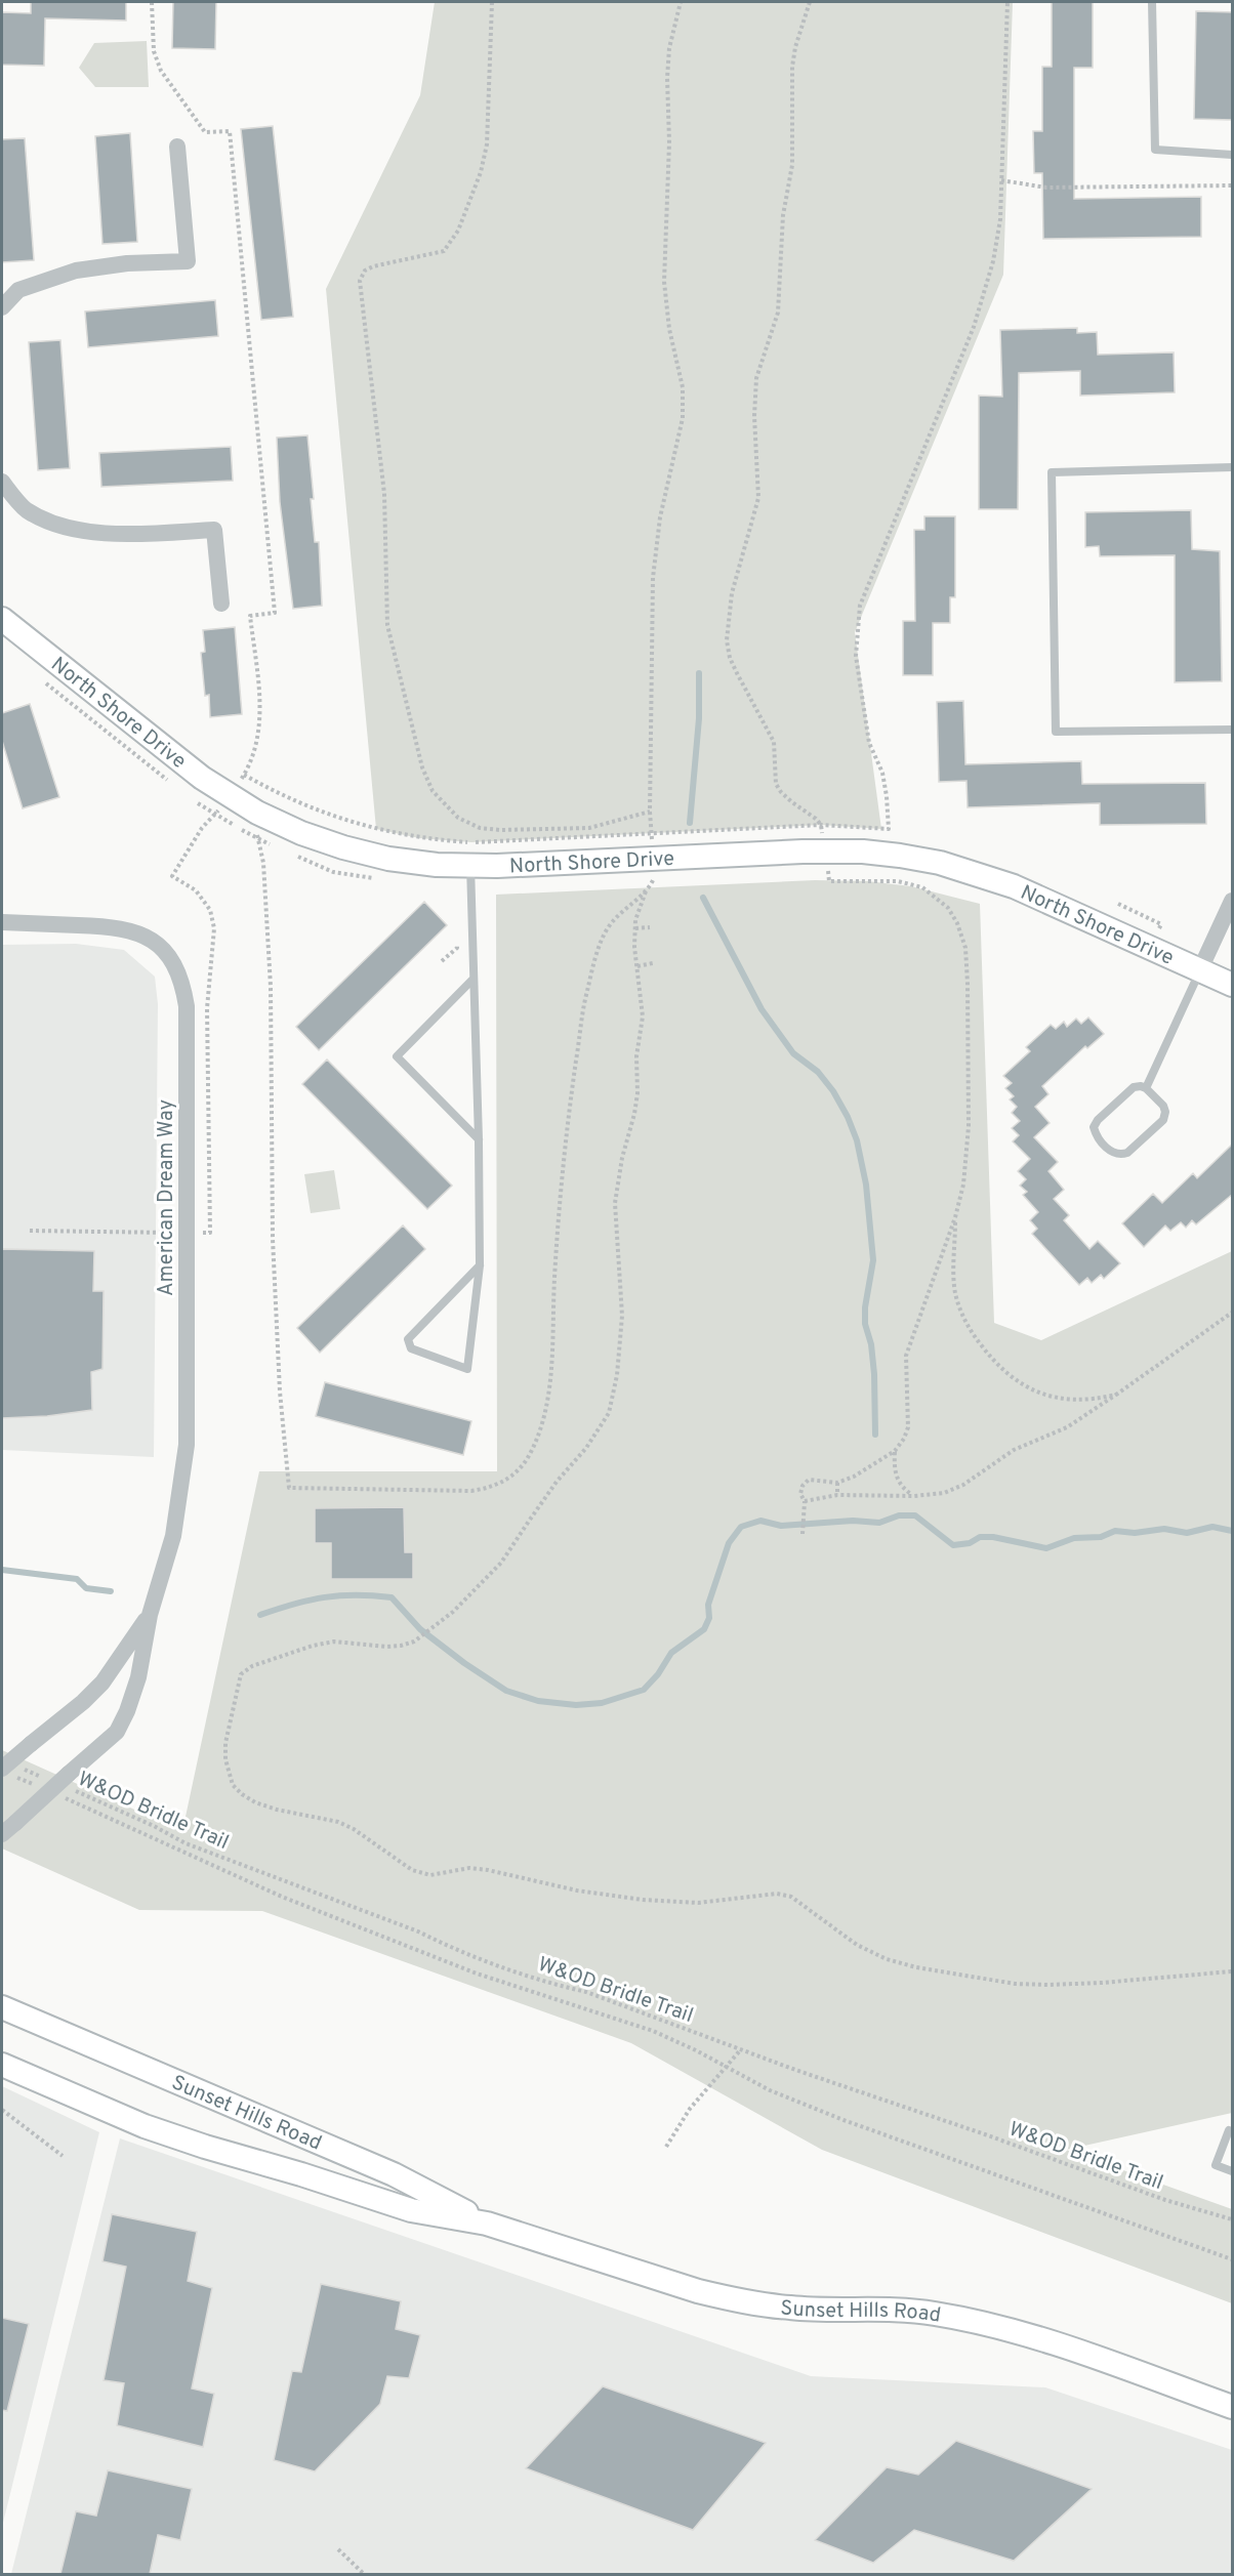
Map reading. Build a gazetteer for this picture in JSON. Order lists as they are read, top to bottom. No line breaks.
{"streets":{"main road":["North Shore Drive","Sunset Hills Road"],"street":["American Dream Way"],"path":["W&OD Bridle Trail"]}}
